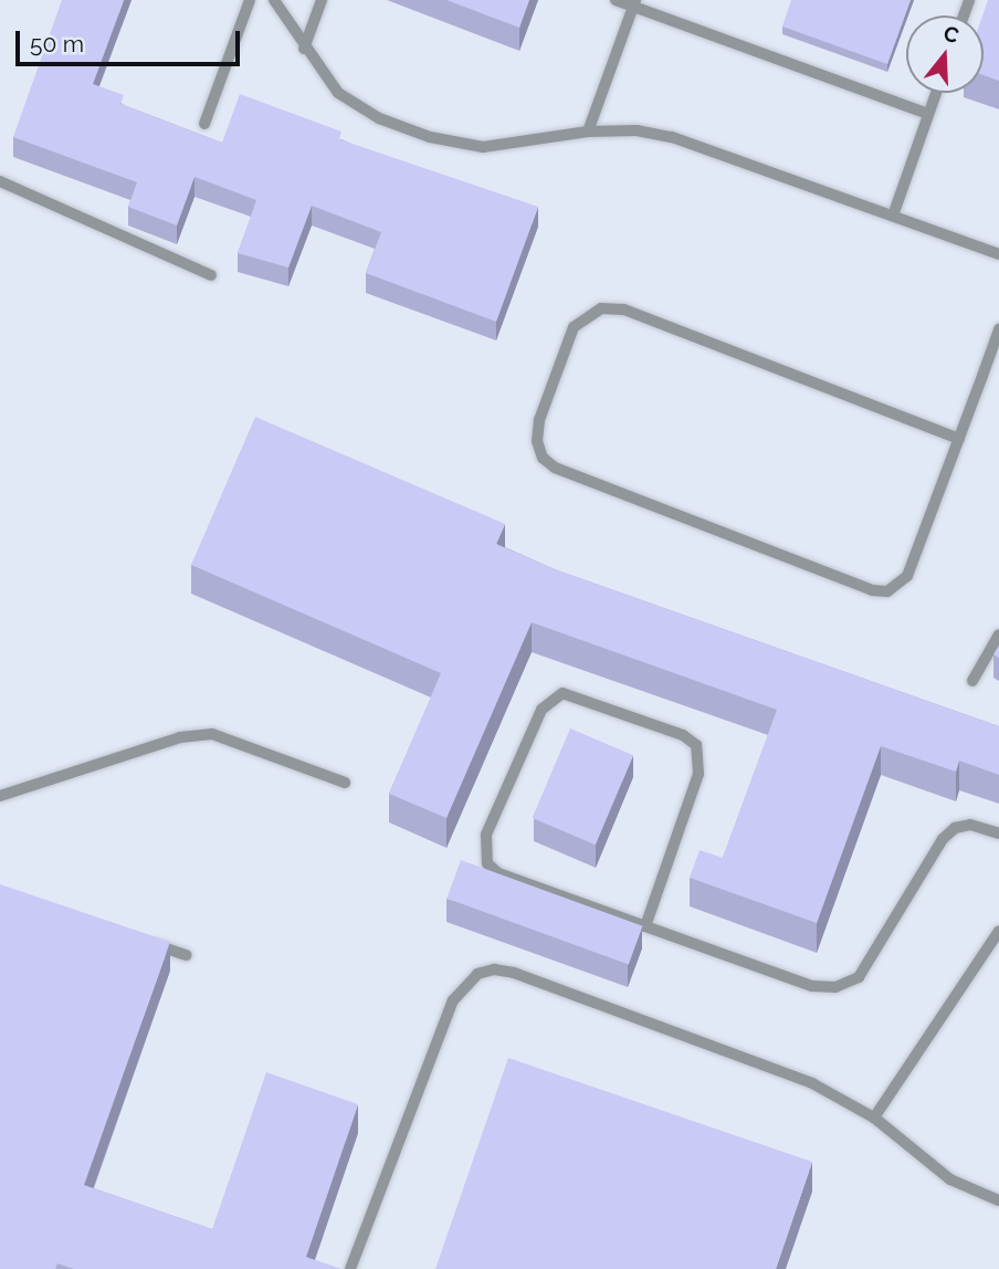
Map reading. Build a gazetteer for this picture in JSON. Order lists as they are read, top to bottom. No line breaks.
{"scale_bar":"50 m","north":"top"}
